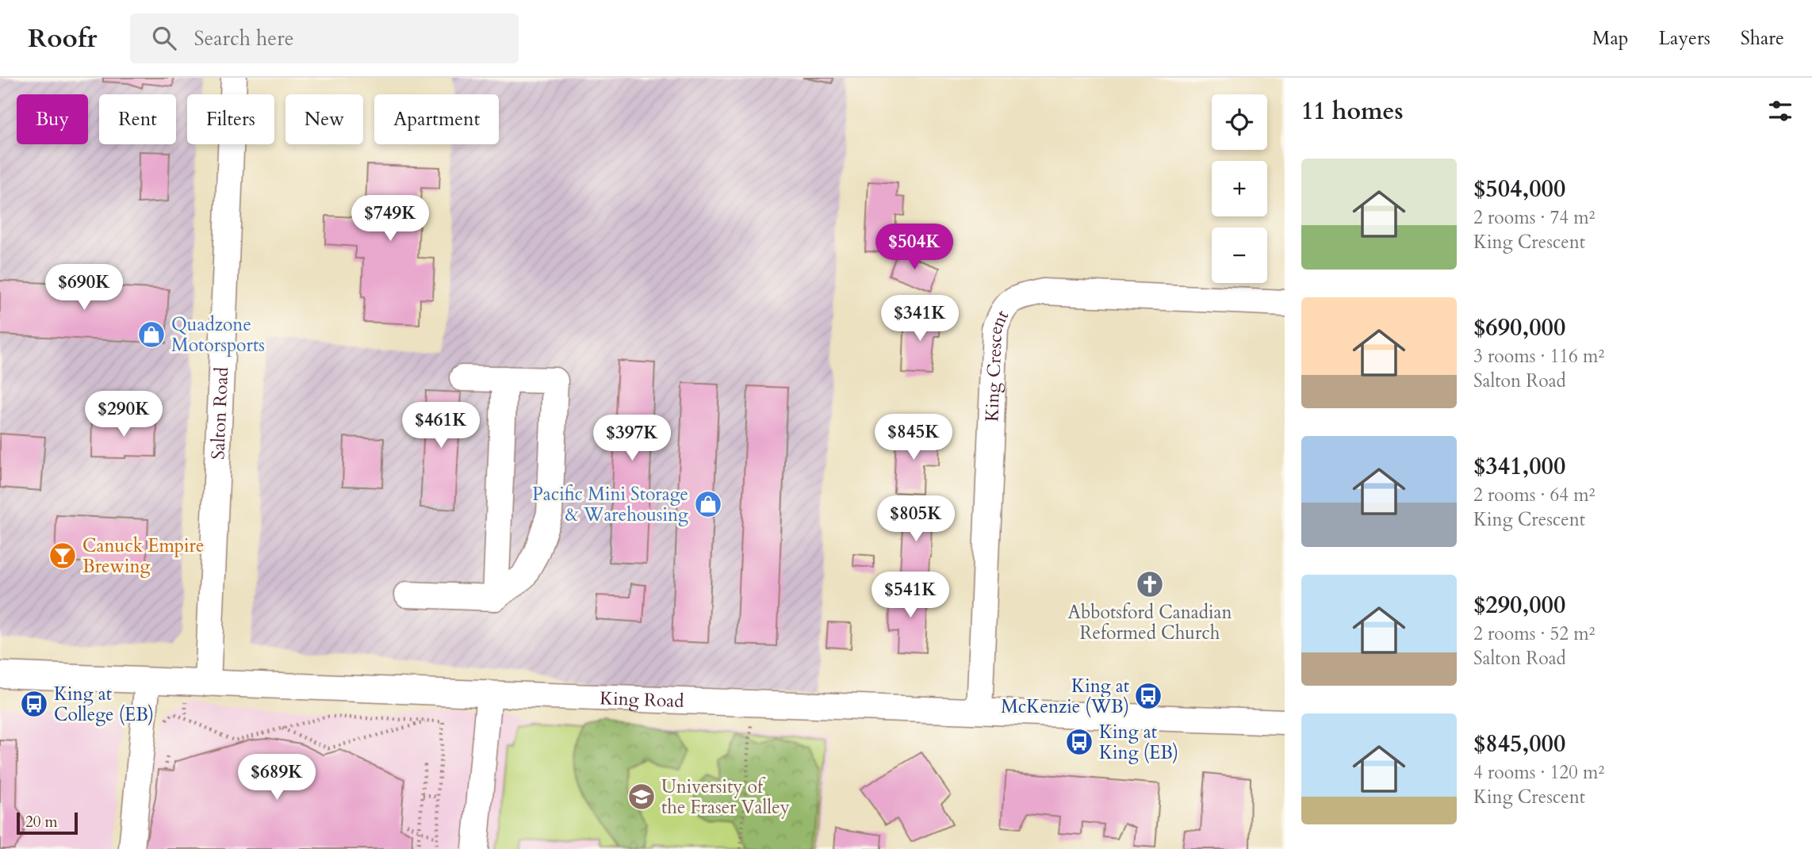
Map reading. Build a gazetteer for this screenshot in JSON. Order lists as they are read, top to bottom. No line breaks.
{"streets":{"street":["King Crescent","Salton Road","King Road"]},"crossings":[["King Crescent","King Road"],["Salton Road","King Road"]],"places":{"shop":["Quadzone Motorsports","Pacific Mini Storage & Warehousing"],"bar":["Canuck Empire Brewing"],"church":["Abbotsford Canadian Reformed Church"],"bus stop":["King at McKenzie (WB)","King at College (EB)","King at King (EB)"],"school or university":["University of the Fraser Valley"]},"scale_bar":"20 m","page":{"header":"Roofr","search":"Search here","nav":["Map","Layers","Share"],"heading":"11 homes","map_buttons":["+","−"],"chip":["Buy","Rent","Filters","New","Apartment"],"list":[{"name":"$504,000","note":"2 rooms · 74 m² · King Crescent"},{"name":"$690,000","note":"3 rooms · 116 m² · Salton Road"},{"name":"$341,000","note":"2 rooms · 64 m² · King Crescent"},{"name":"$290,000","note":"2 rooms · 52 m² · Salton Road"},{"name":"$845,000","note":"4 rooms · 120 m² · King Crescent"}],"price":["$749K","$504K","$690K","$341K","$290K","$461K","$845K","$397K","$805K","$541K","$689K"],"scale":"20 m"}}
